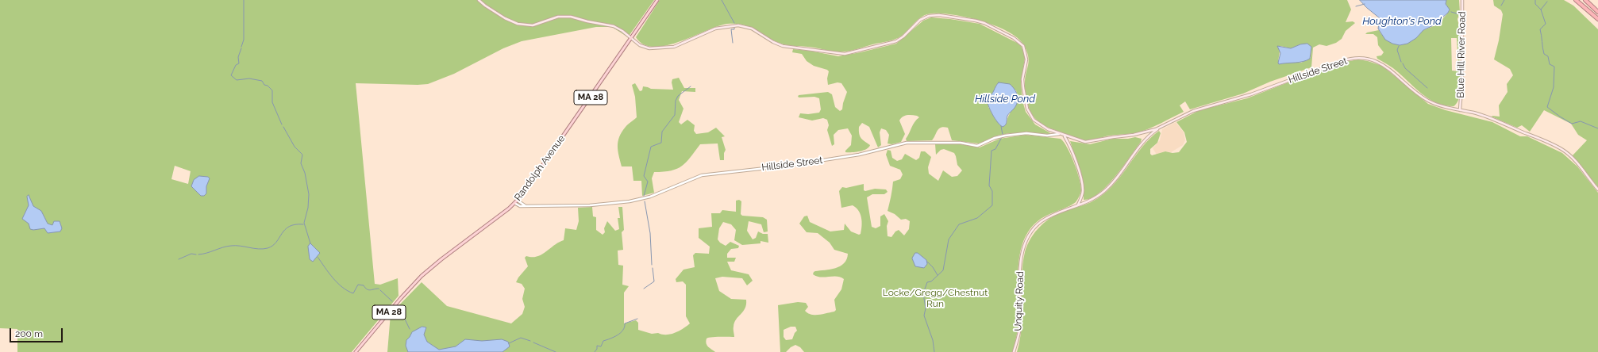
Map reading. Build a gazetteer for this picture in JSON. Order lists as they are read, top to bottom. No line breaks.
{"streets":{"main road":["Blue Hill River Road","Hillside Street","MA 28","Randolph Avenue","Unquity Road"]},"crossings":[["Blue Hill River Road","Hillside Street"],["Hillside Street","Randolph Avenue"],["Hillside Street","Unquity Road"]],"water":["Houghton's Pond","Hillside Pond"],"parks":["Locke/Gregg/Chestnut Run"],"scale_bar":"200 m"}
